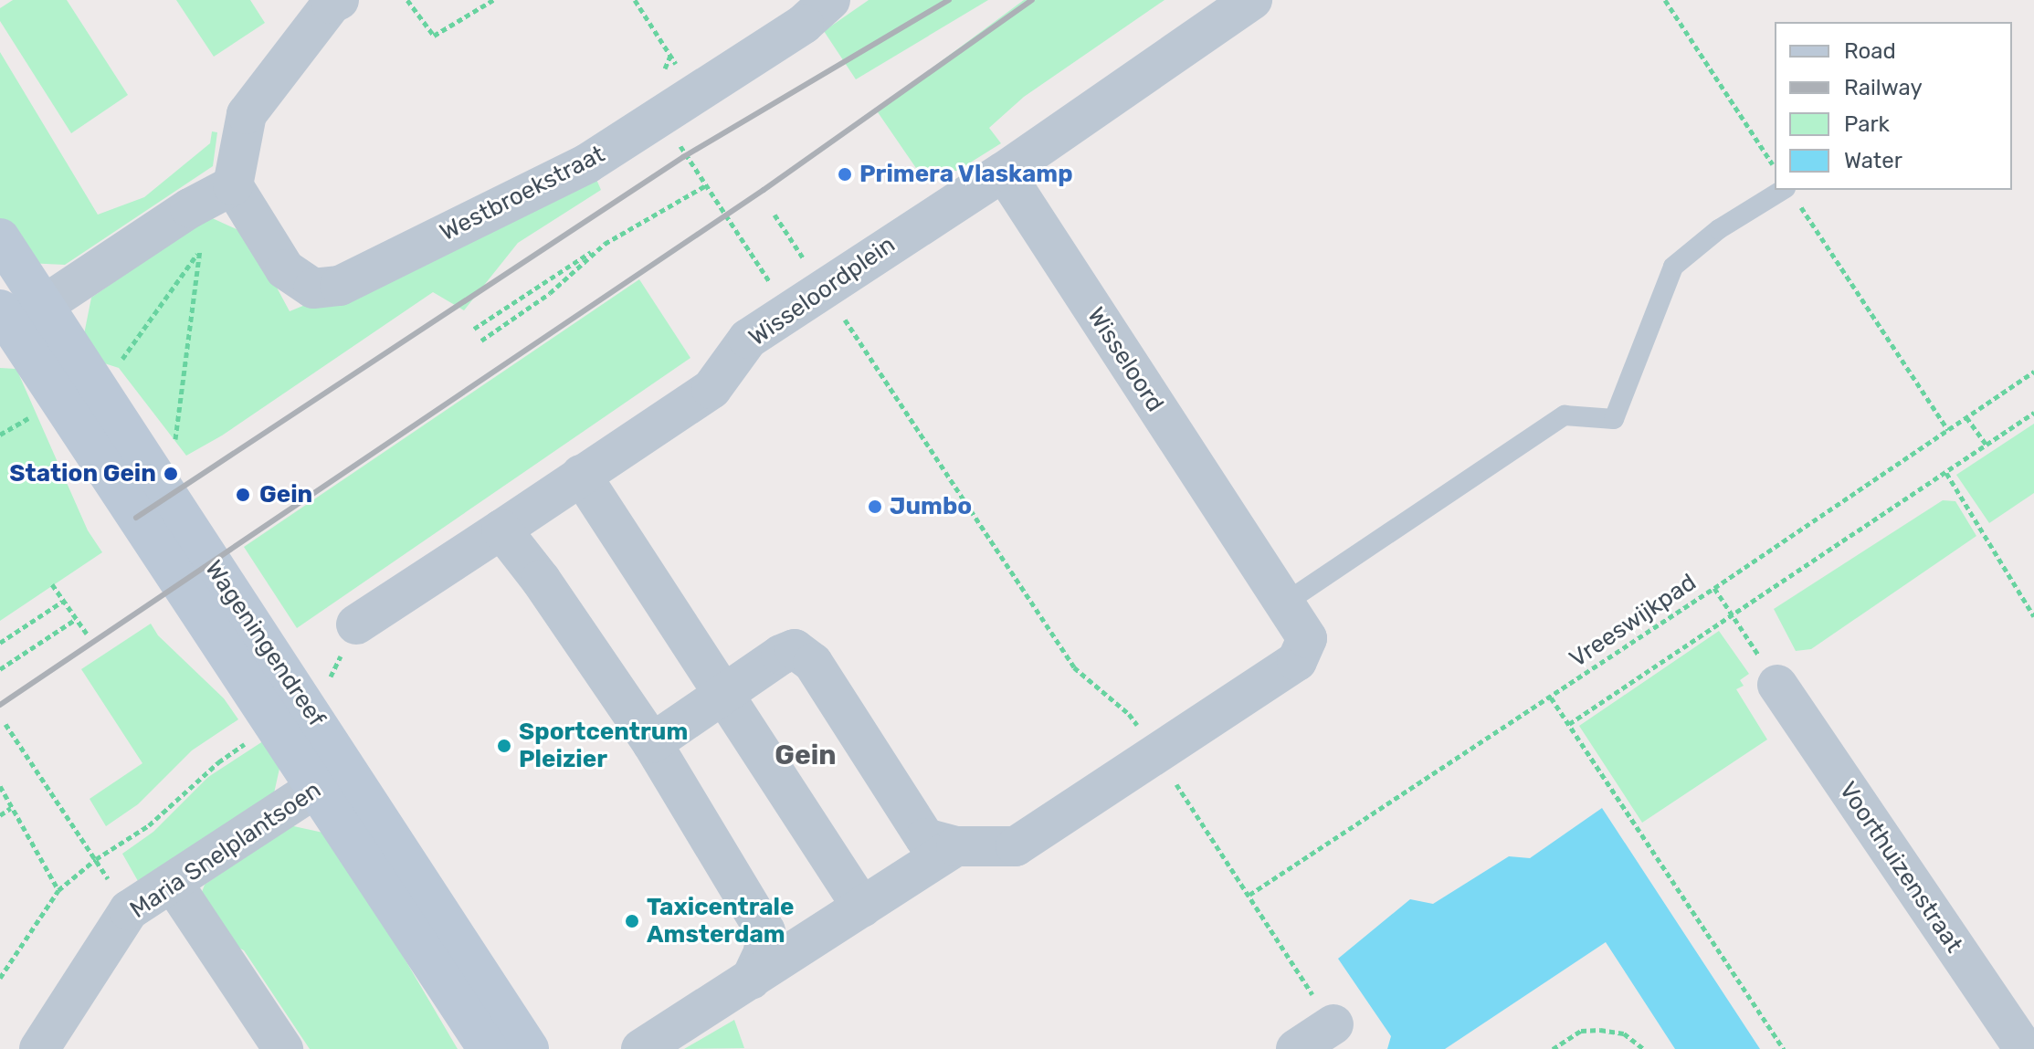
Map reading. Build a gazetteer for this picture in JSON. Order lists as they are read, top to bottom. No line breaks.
{"streets":{"street":["Westbroekstraat","Wisseloordplein","Wisseloord","Wageningendreef","Maria Snelplantsoen","Voorthuizenstraat"],"path":["Vreeswijkpad"]},"crossings":[["Wisseloordplein","Wisseloord"],["Wageningendreef","Maria Snelplantsoen"]],"districts":["Gein"],"places":["Primera Vlaskamp","Station Gein","Gein","Jumbo","Sportcentrum Pleizier","Taxicentrale Amsterdam"],"legend":["Road","Railway","Park","Water"]}
